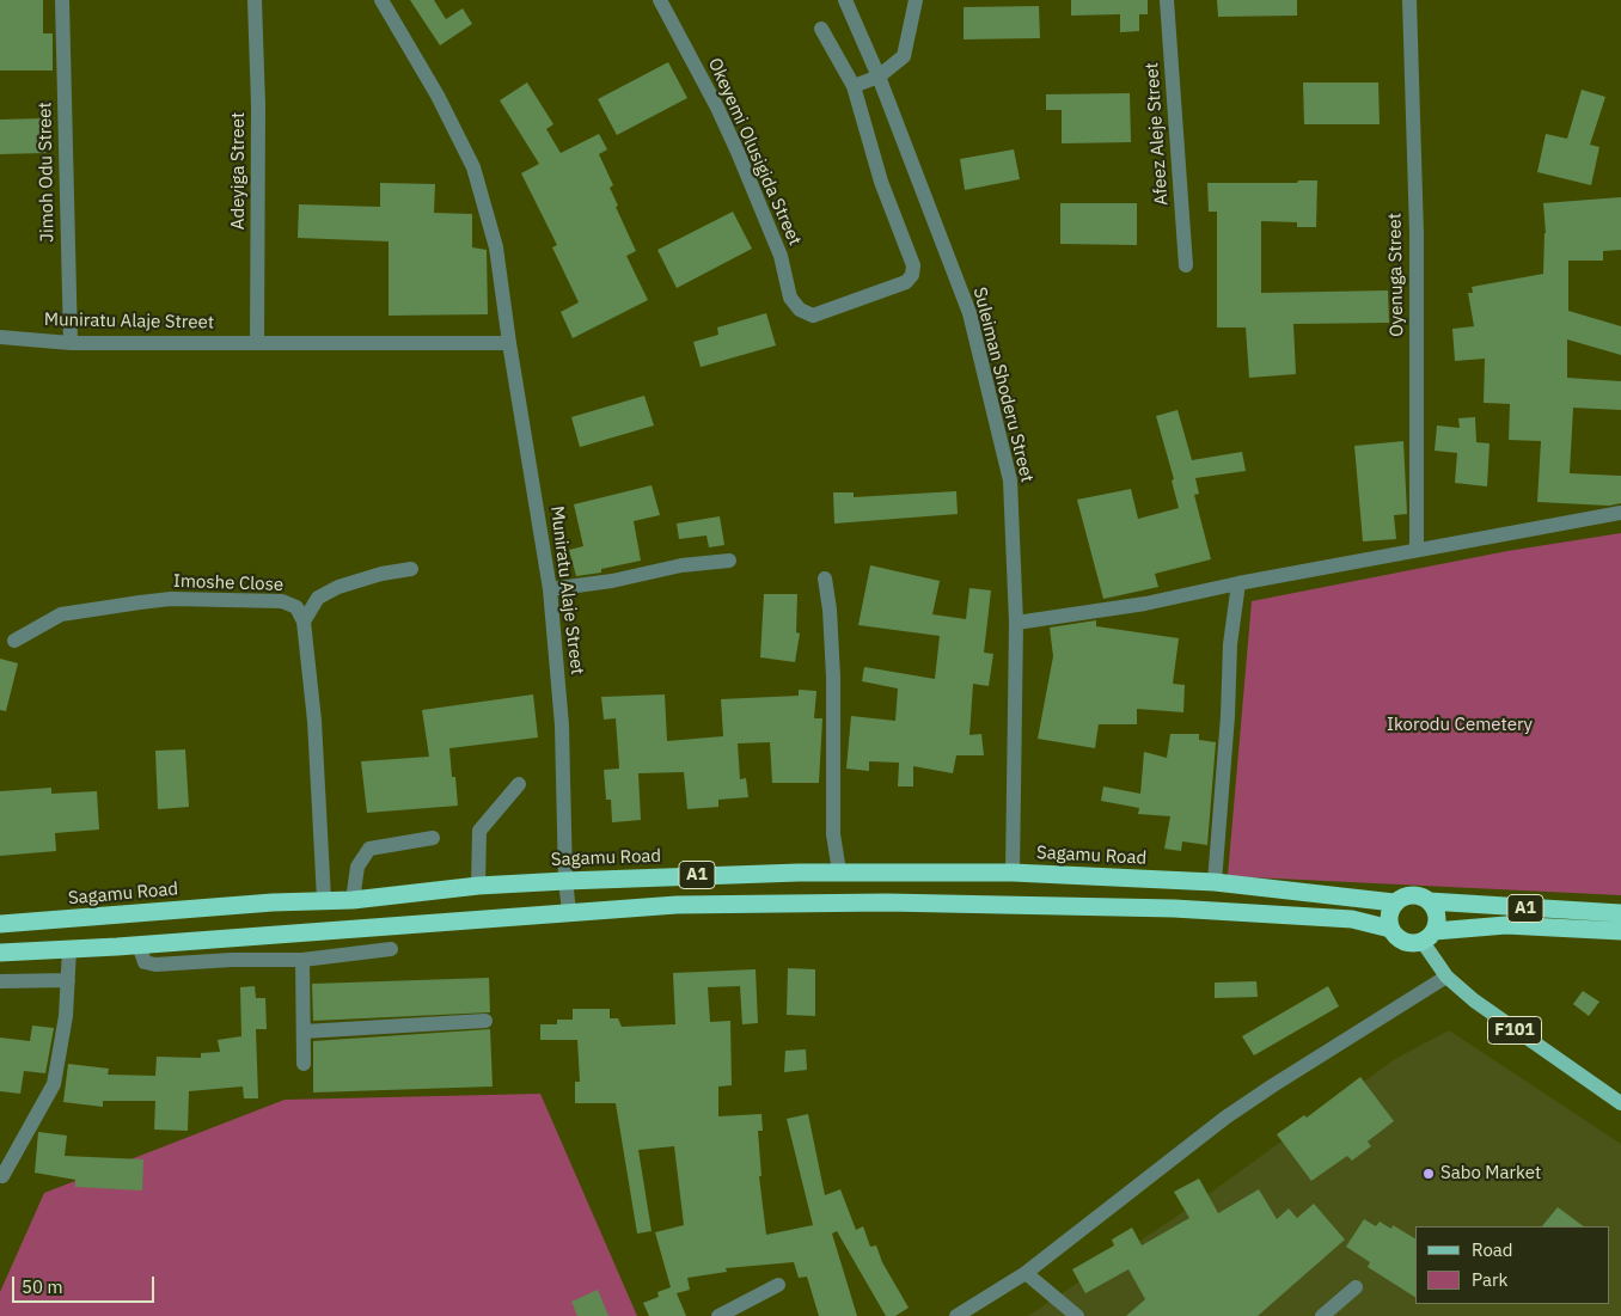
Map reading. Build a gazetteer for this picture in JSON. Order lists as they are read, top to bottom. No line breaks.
{"streets":{"highway":["Sagamu Road","A1"],"main road":["F101"],"street":["Afeez Aleje Street","Okeyemi Olusigida Street","Adeyiga Street","Jimoh Odu Street","Oyenuga Street","Muniratu Alaje Street","Suleiman Shoderu Street","Imoshe Close"]},"crossings":[["Adeyiga Street","Muniratu Alaje Street"],["Jimoh Odu Street","Muniratu Alaje Street"],["Muniratu Alaje Street","Sagamu Road"],["Muniratu Alaje Street","A1"],["Suleiman Shoderu Street","Sagamu Road"],["Sagamu Road","A1"],["Sagamu Road","F101"],["A1","F101"]],"parks":["Ikorodu Cemetery"],"places":["Sabo Market"],"legend":["Road","Park"],"scale_bar":"50 m"}
